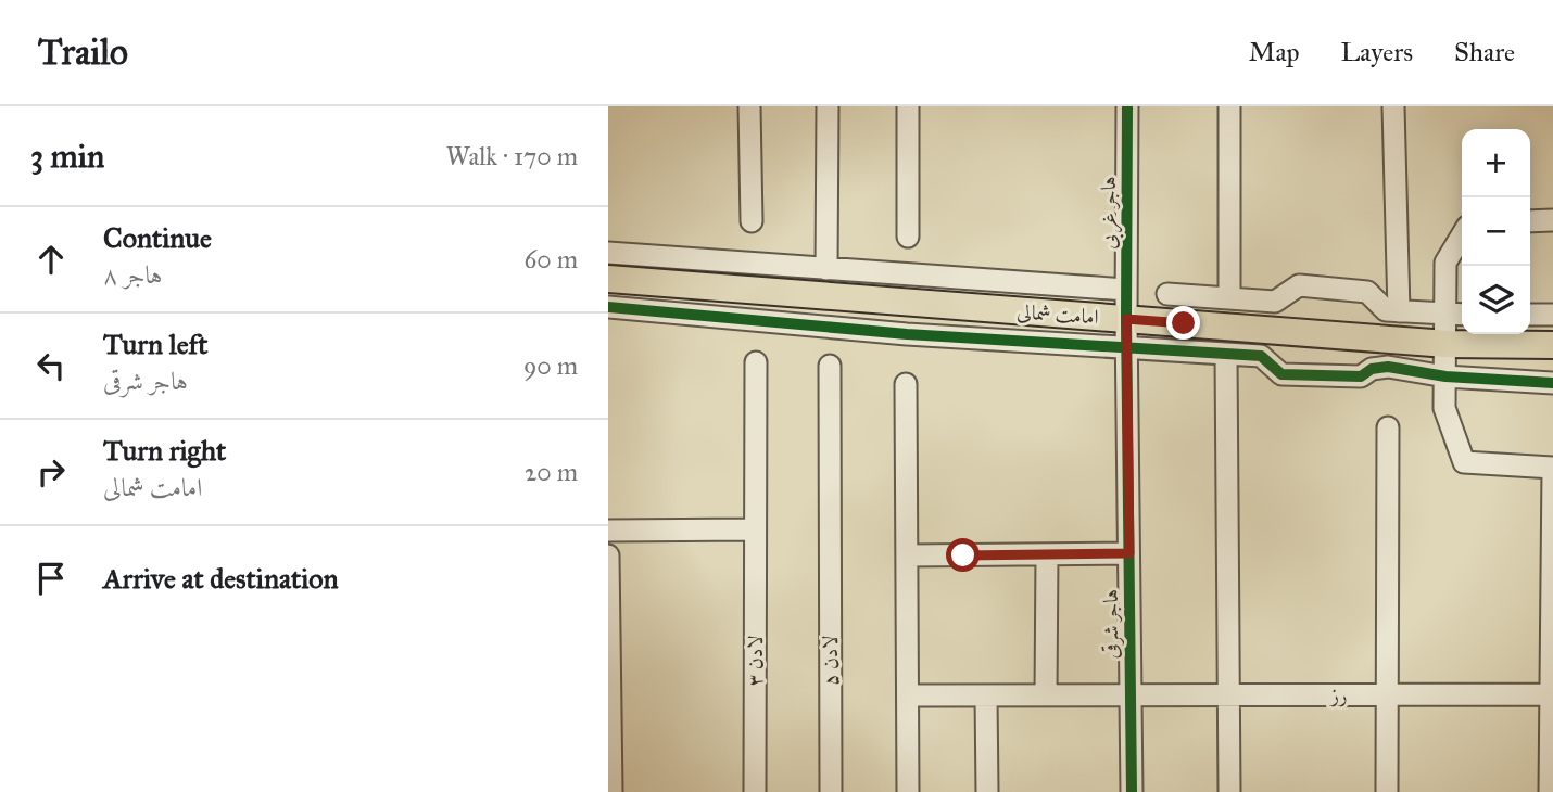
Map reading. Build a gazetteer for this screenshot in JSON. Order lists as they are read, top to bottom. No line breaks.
{"streets":{"main road":["امامت شمالی"],"street":["هاجر غربی","هاجر شرقی","لادن ۳","لادن ۵","رز"]},"crossings":[["هاجر غربی","امامت شمالی"],["هاجر غربی","هاجر شرقی"],["امامت شمالی","هاجر شرقی"],["هاجر شرقی","رز"]],"page":{"header":"Trailo","nav":["Map","Layers","Share"],"heading":["3 min","Walk · 170 m"],"map_buttons":["+","−"],"list":[["Continue","هاجر ۸","60 m"],["Turn left","هاجر شرقی","90 m"],["Turn right","امامت شمالی","20 m"],"Arrive at destination"]}}
